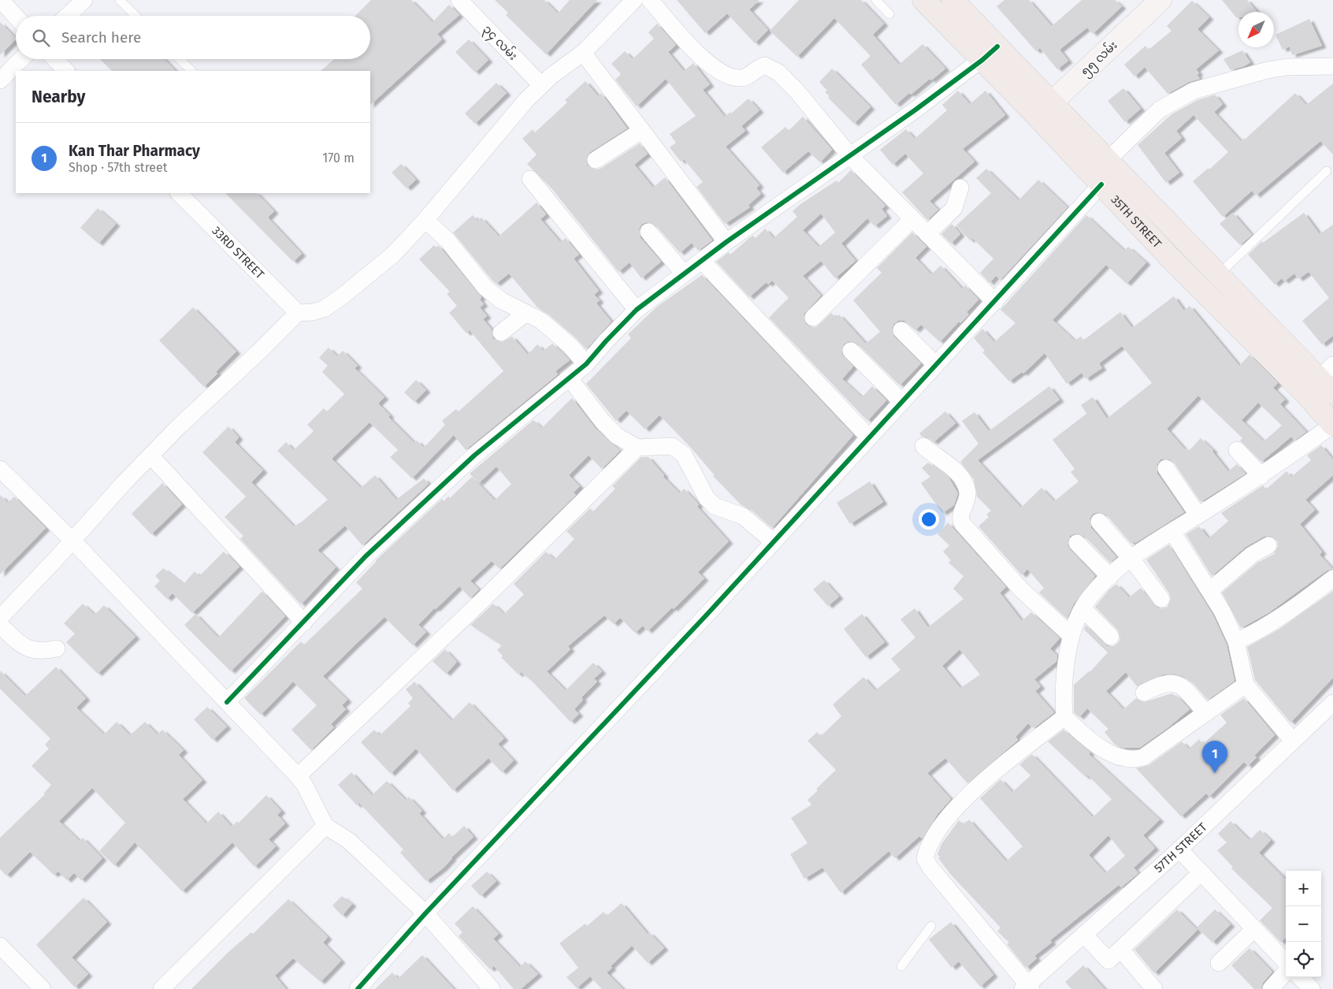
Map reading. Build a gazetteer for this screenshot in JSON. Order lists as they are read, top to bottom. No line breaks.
{"streets":{"main road":["၅၅ လမ်း","35TH STREET"],"street":["၃၄ လမ်း","33RD STREET","57TH STREET"]},"crossings":[["၅၅ လမ်း","35TH STREET"]],"north":"bottom left","page":{"search":"Search here","heading":"Nearby","list":[{"mark":"1","name":"Kan Thar Pharmacy","note":"Shop · 57th street","value":"170 m"}],"pins":"1","map_buttons":["+","−"]}}
